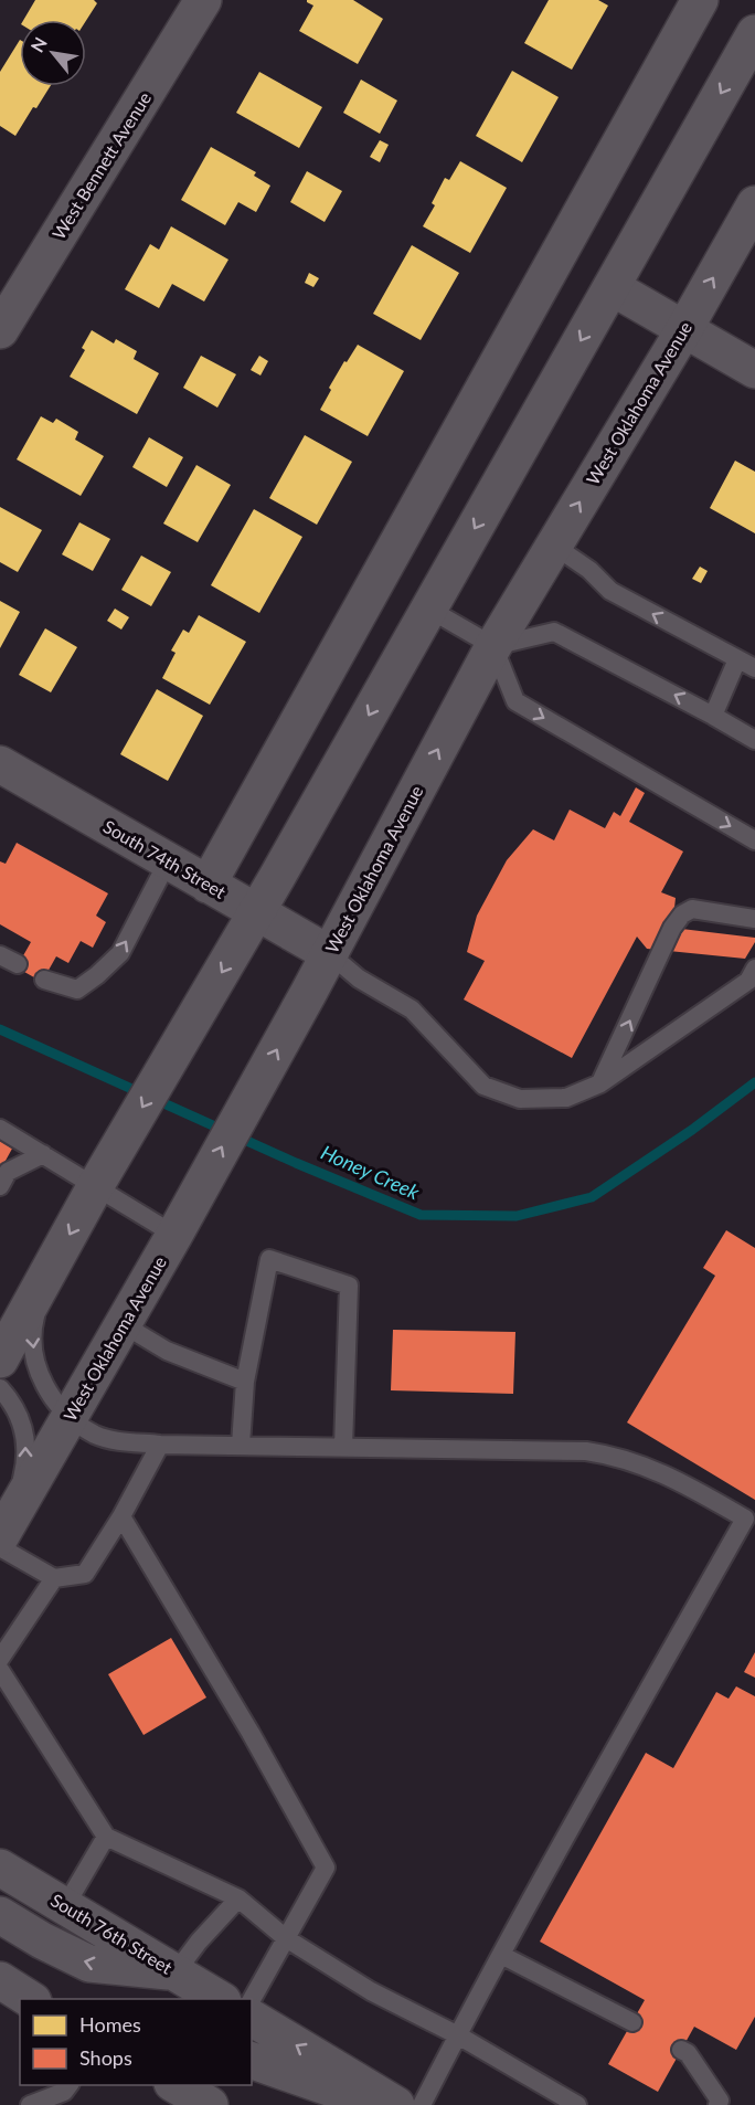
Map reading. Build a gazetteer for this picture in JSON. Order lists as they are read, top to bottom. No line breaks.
{"streets":{"main road":["West Bennett Avenue","West Oklahoma Avenue","South 74th Street","South 76th Street"]},"crossings":[["West Oklahoma Avenue","South 74th Street"]],"water":["Honey Creek"],"legend":["Homes","Shops"],"north":"top left"}
